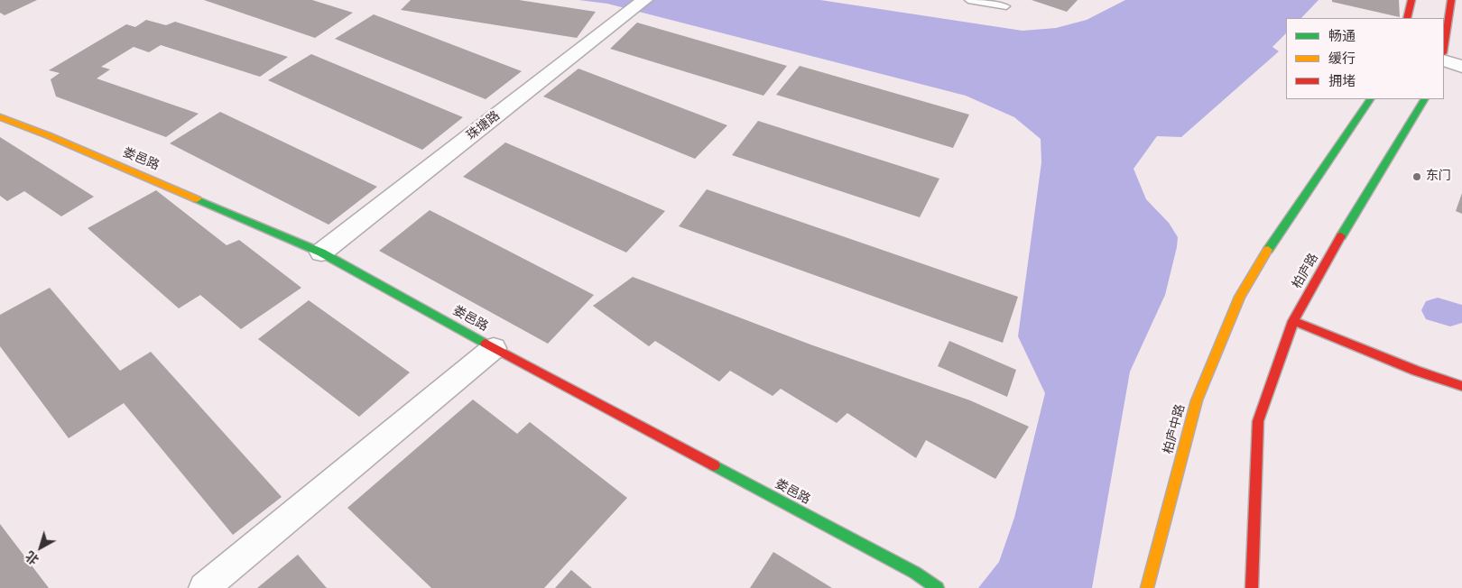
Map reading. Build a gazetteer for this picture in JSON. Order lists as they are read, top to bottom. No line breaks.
{"streets":{"main road":["娄邑路","柏庐路","柏庐中路"],"street":["珠塘路"]},"crossings":[["珠塘路","娄邑路"]],"places":["东门"],"legend":["畅通","缓行","拥堵"],"north":"bottom left"}
